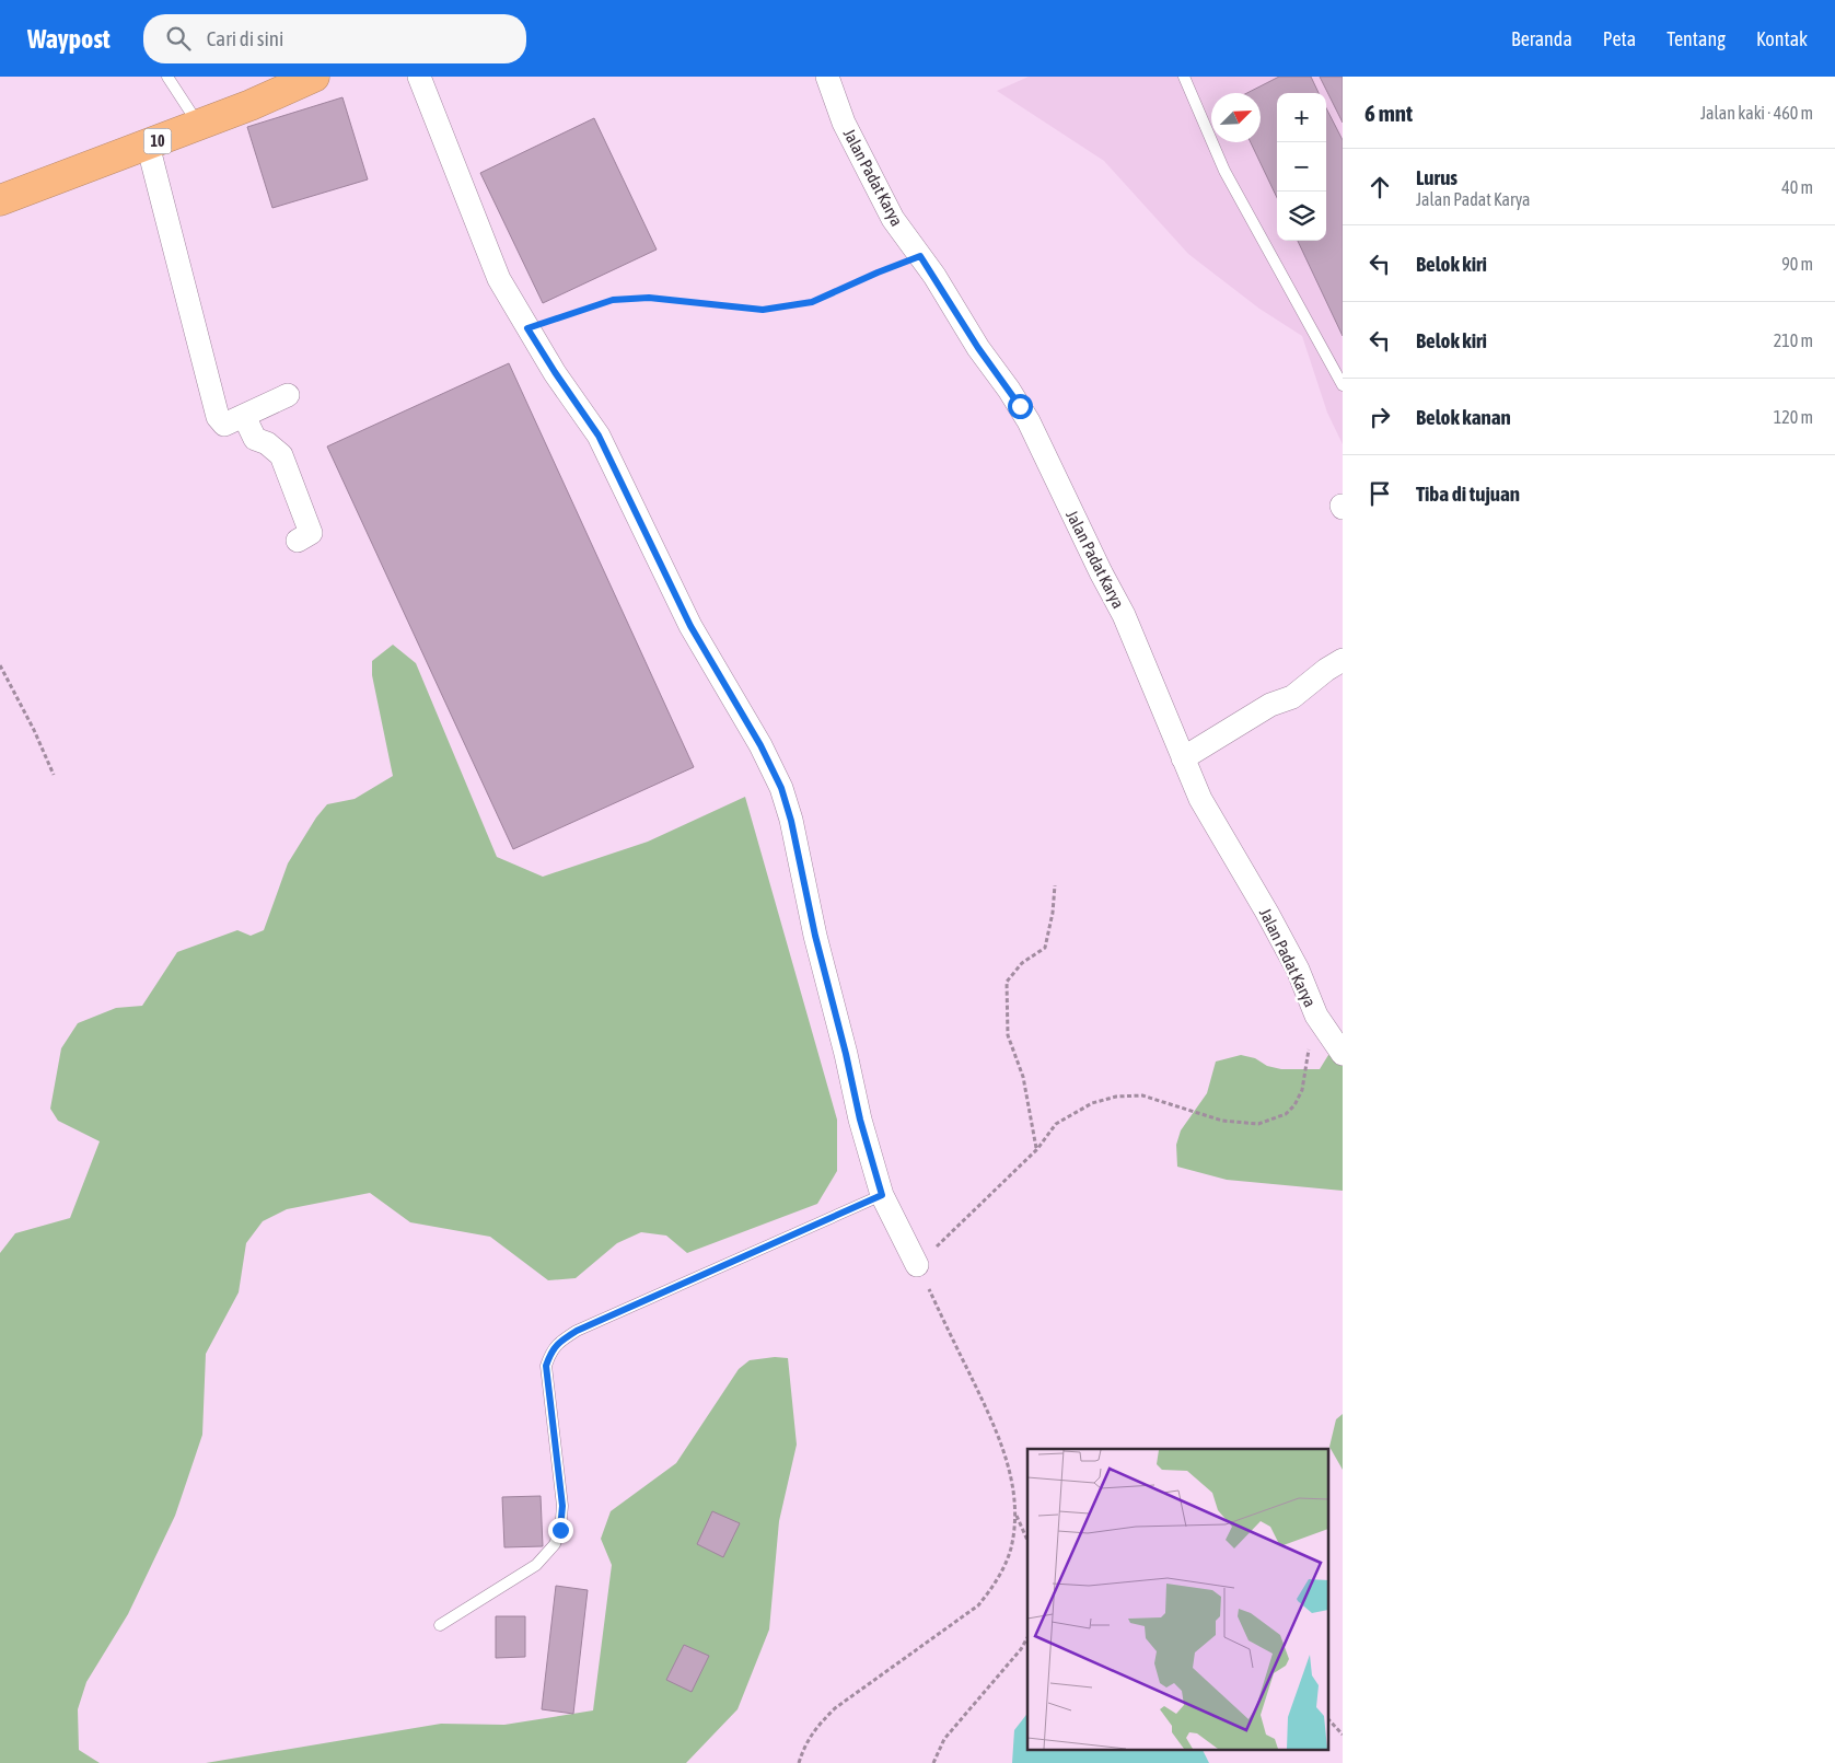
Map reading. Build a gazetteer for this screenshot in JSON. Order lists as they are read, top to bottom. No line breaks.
{"streets":{"highway":["10"],"street":["Jalan Padat Karya"]},"north":"top right","page":{"header":"Waypost","search":"Cari di sini","nav":["Beranda","Peta","Tentang","Kontak"],"heading":["6 mnt","Jalan kaki · 460 m"],"map_buttons":["+","−"],"list":[["Lurus","Jalan Padat Karya","40 m"],["Belok kiri","90 m"],["Belok kiri","210 m"],["Belok kanan","120 m"],"Tiba di tujuan"]}}
